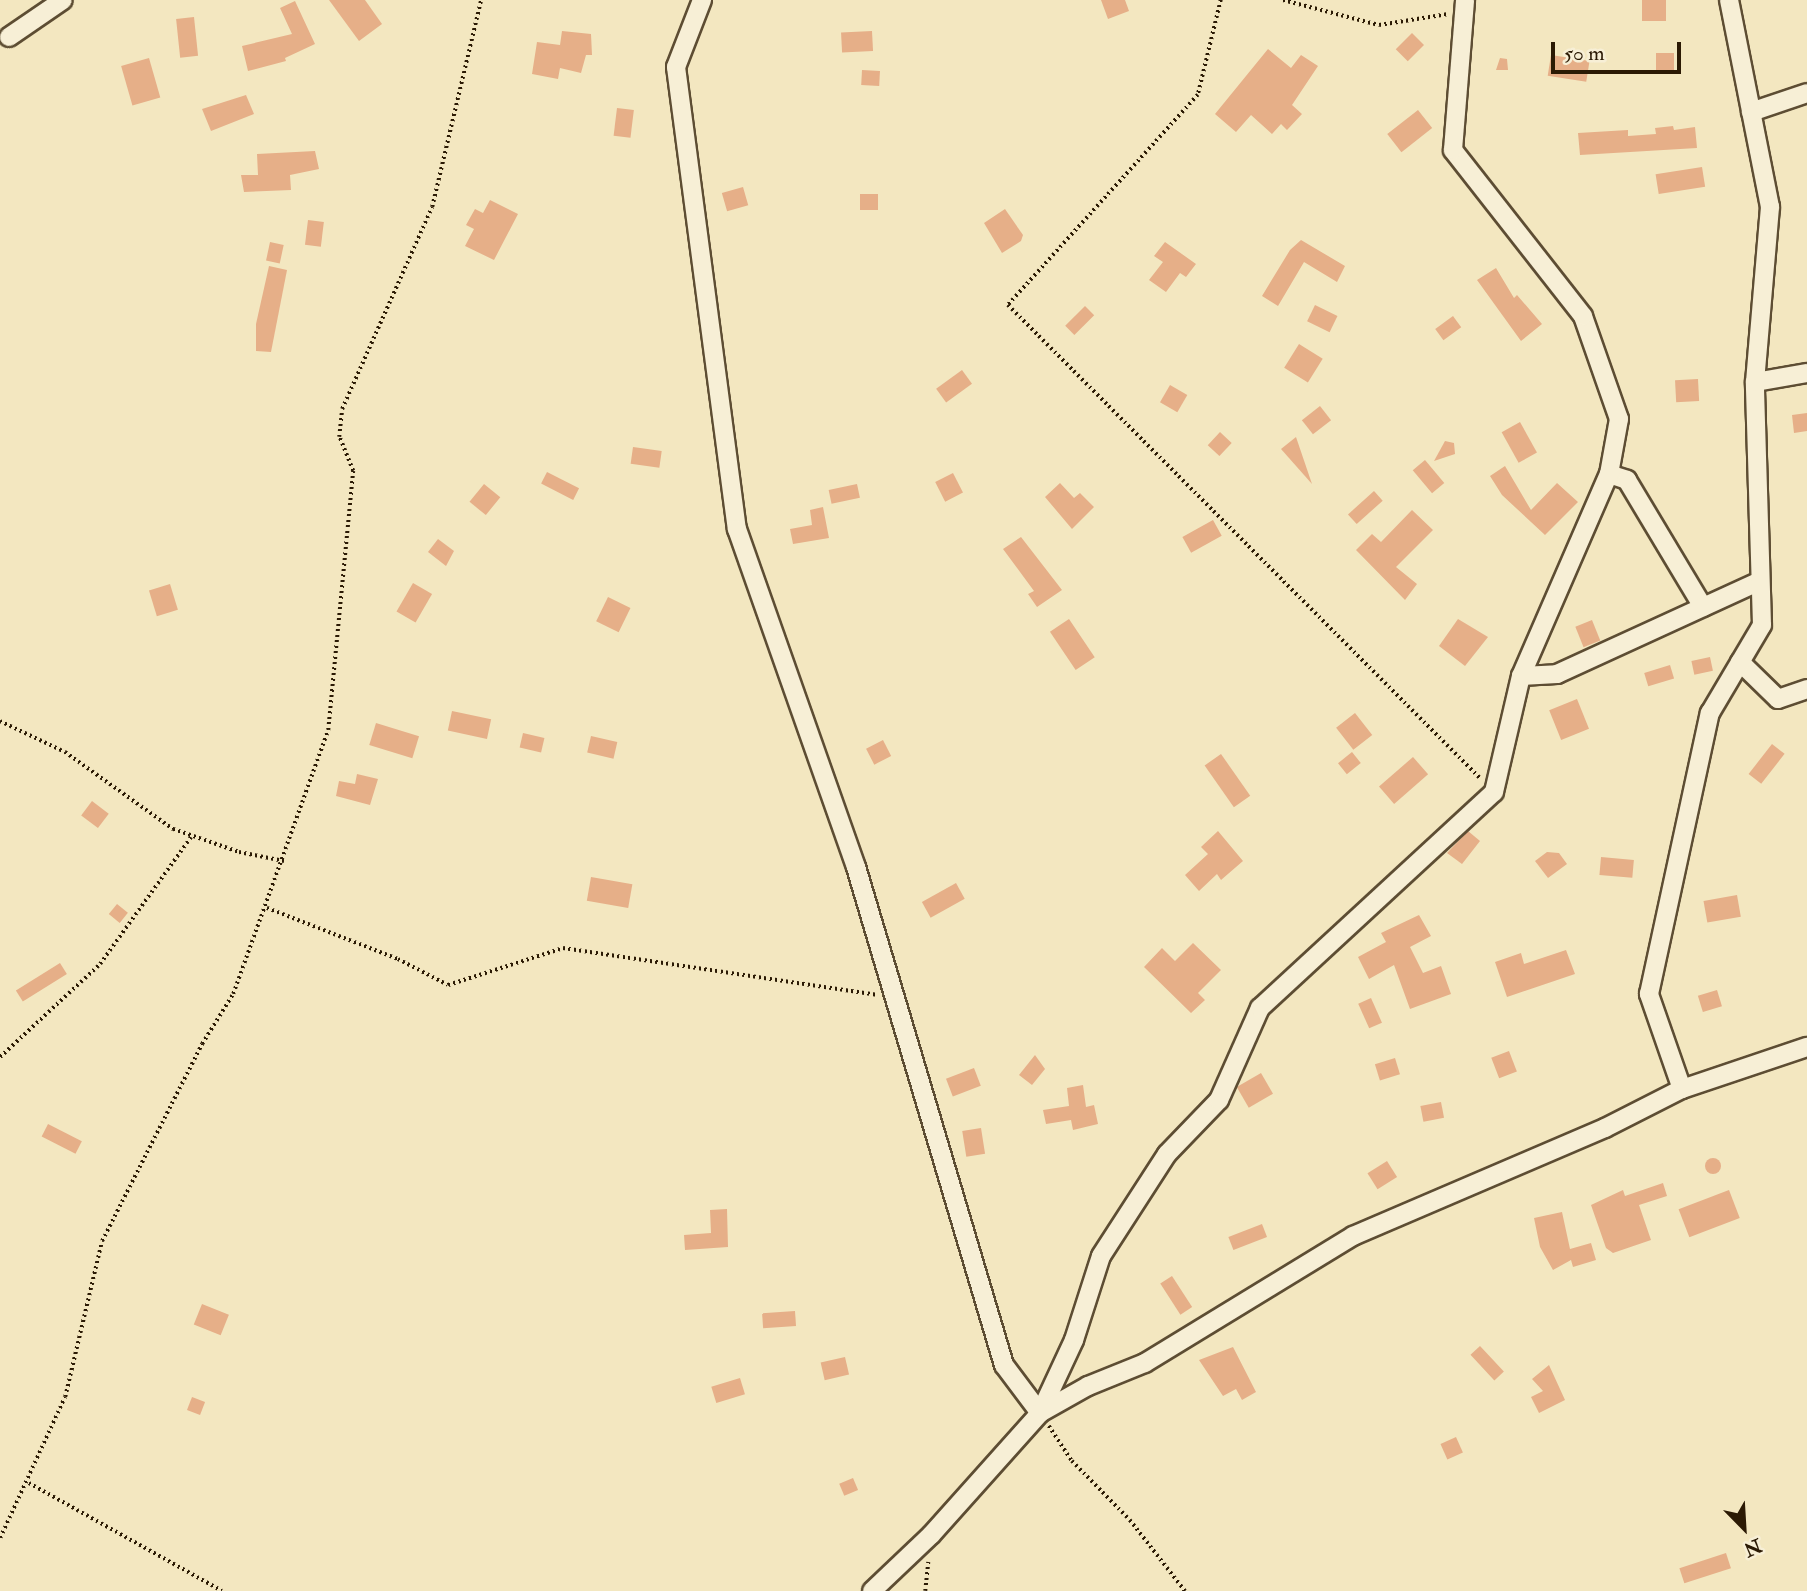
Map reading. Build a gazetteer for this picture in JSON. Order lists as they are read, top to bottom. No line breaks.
{"scale_bar":"50 m","north":"bottom right"}
